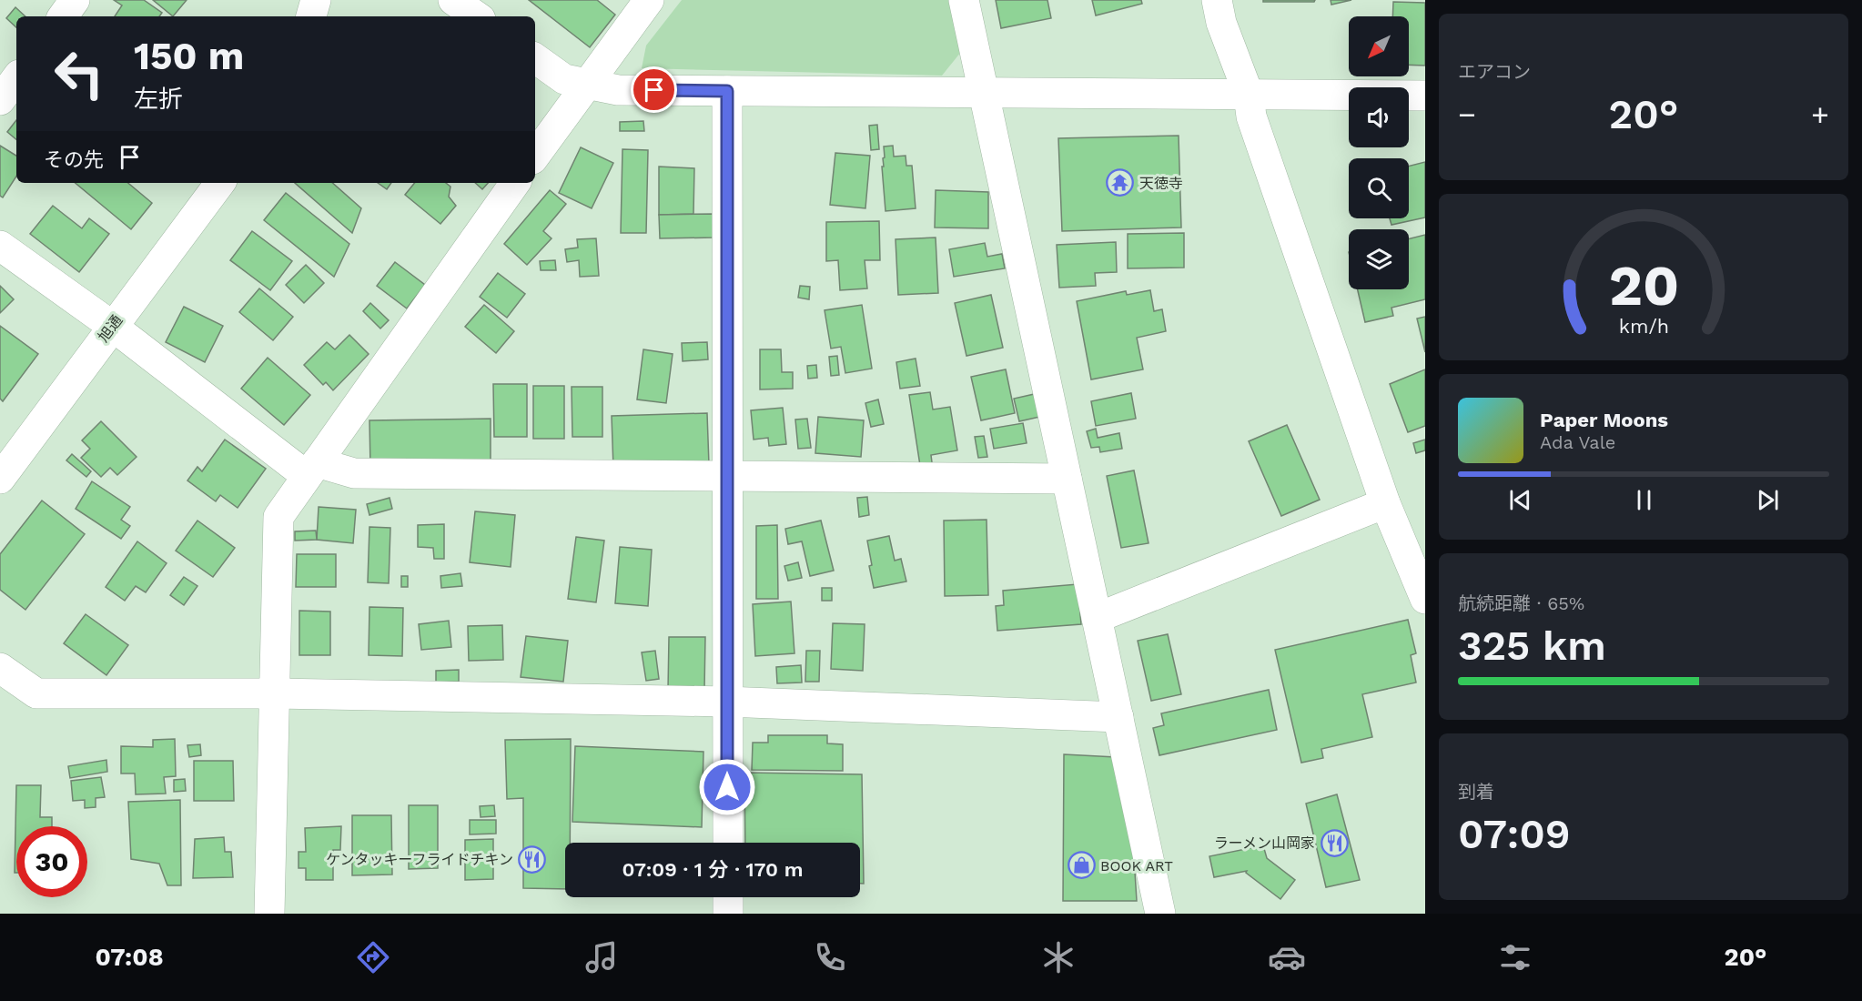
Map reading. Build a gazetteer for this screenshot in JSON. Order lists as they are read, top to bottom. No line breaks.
{"streets":{"street":["旭通"]},"places":{"temple":["天徳寺"],"restaurant":["ラーメン山岡家","ケンタッキーフライドチキン"],"shop":["BOOK ART"]},"north":"bottom left","page":{"tile":["エアコン",["航続距離 · 65%","325 km"],["到着","07:09"]],"turn":["150 m","左折"],"heat":["−","20°","+"],"then":"その先","song":["Paper Moons","Ada Vale"],"limit":"30","trip":"07:09 · 1 分 · 170 m","tabs":["07:08","20°"],"gauge":["20","km/h"]}}
